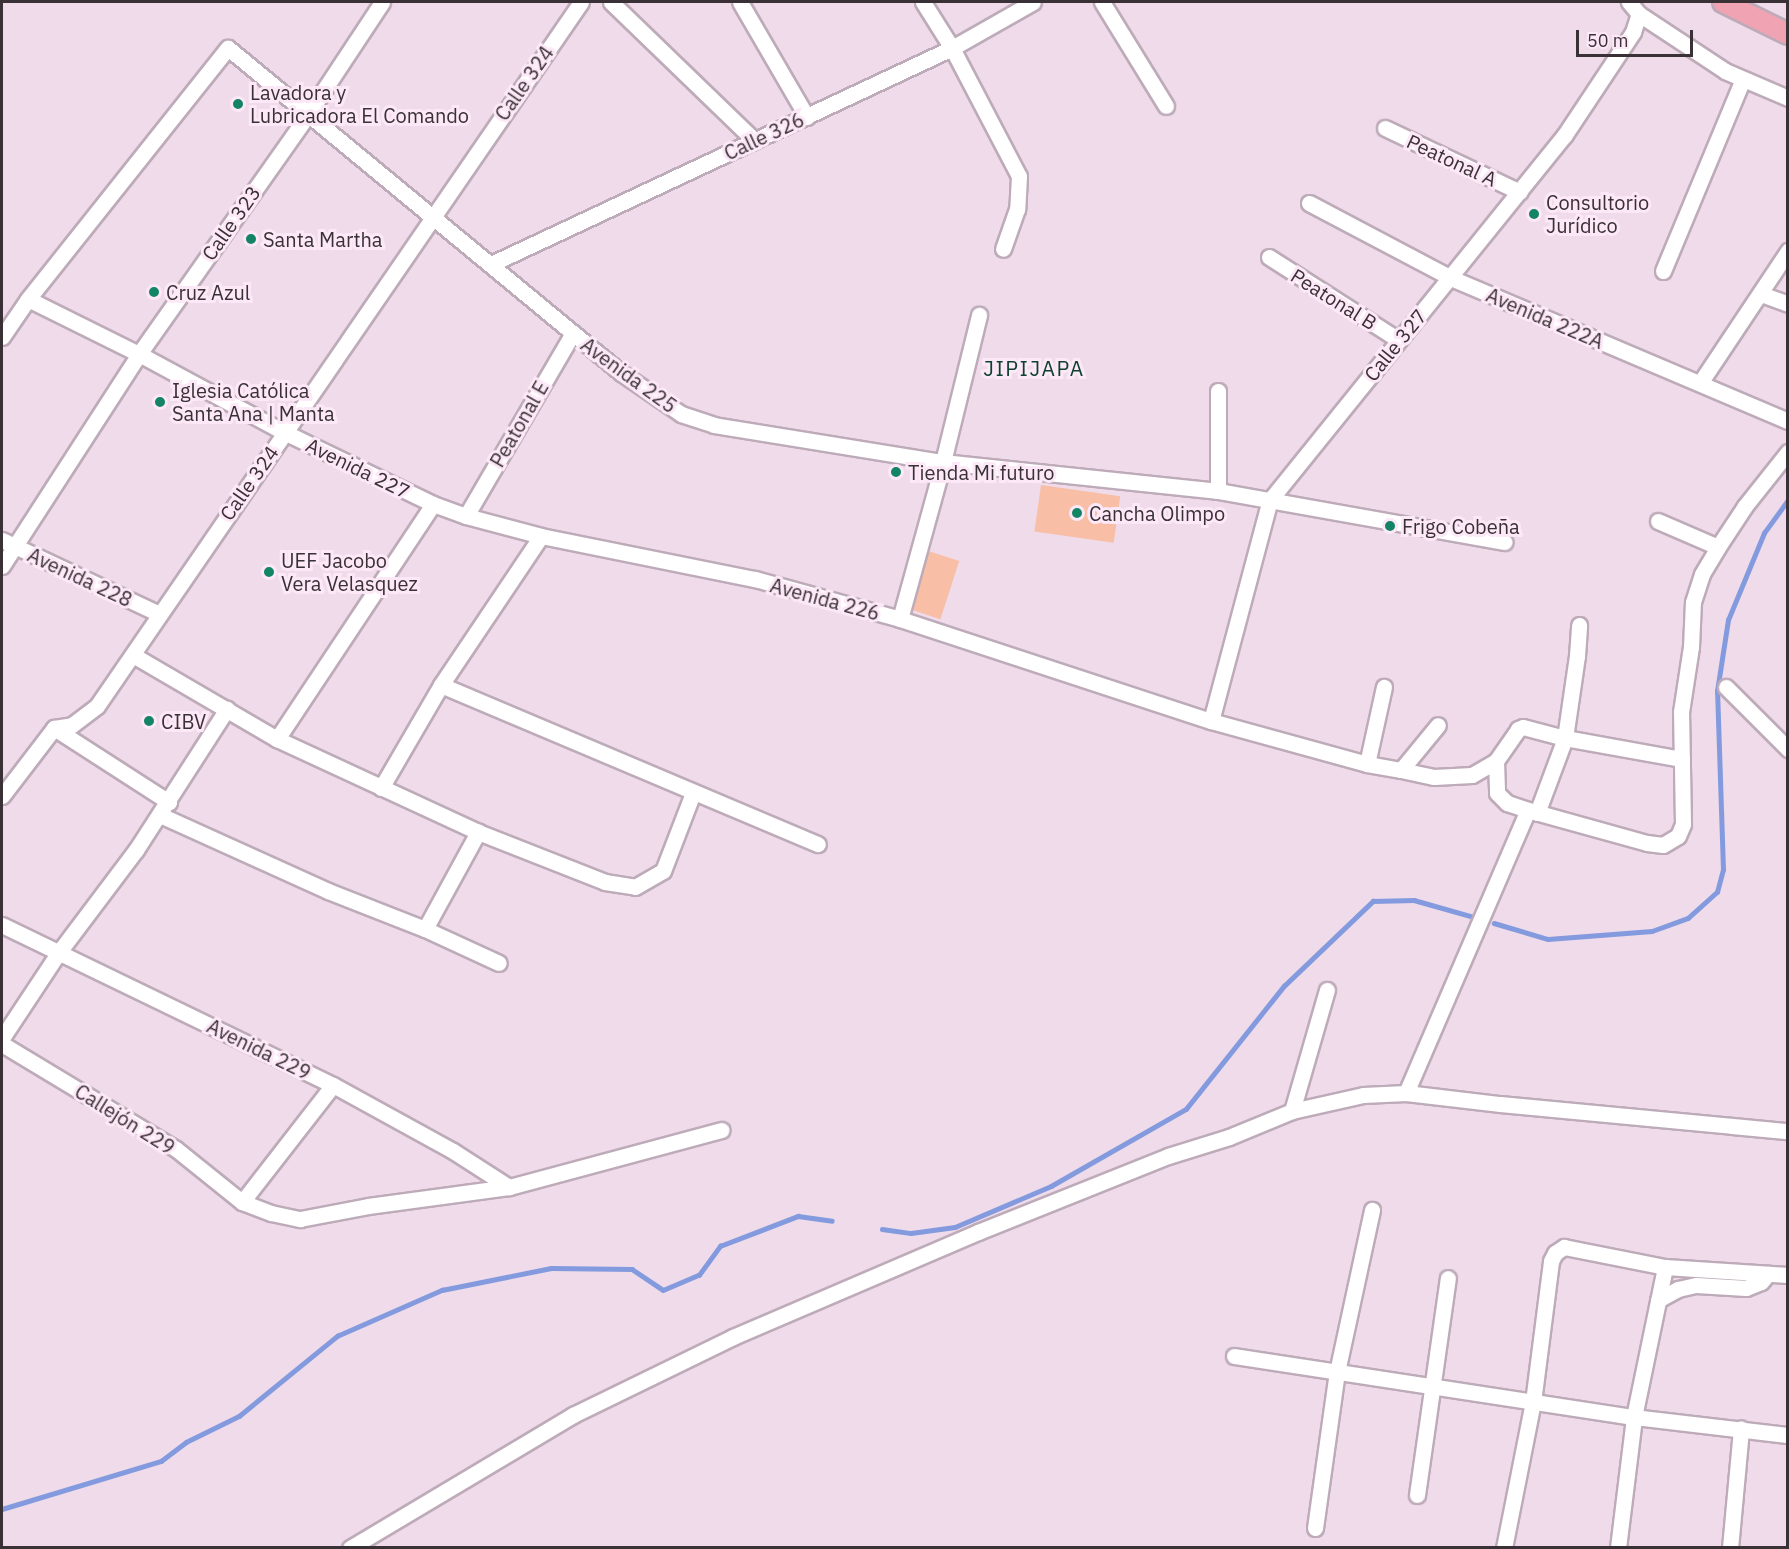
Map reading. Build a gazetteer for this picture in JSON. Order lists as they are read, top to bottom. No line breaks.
{"streets":{"street":["Calle 324","Calle 326","Peatonal A","Calle 323","Peatonal B","Avenida 222A","Calle 327","Avenida 225","Peatonal E","Avenida 227","Avenida 228","Avenida 226","Avenida 229","Callejón 229"]},"crossings":[["Calle 324","Avenida 225"],["Calle 324","Avenida 227"],["Calle 324","Avenida 228"],["Calle 326","Avenida 225"],["Peatonal A","Calle 327"],["Calle 323","Avenida 225"],["Calle 323","Avenida 227"],["Calle 323","Avenida 228"],["Peatonal B","Calle 327"],["Avenida 222A","Calle 327"],["Calle 327","Avenida 225"],["Calle 327","Avenida 226"],["Avenida 225","Peatonal E"],["Avenida 225","Avenida 227"],["Peatonal E","Avenida 226"],["Avenida 227","Avenida 226"],["Avenida 229","Callejón 229"]],"districts":["JIPIJAPA"],"places":["Lavadora y Lubricadora El Comando","Consultorio Jurídico","Santa Martha","Cruz Azul","Iglesia Católica Santa Ana | Manta","Tienda Mi futuro","Cancha Olimpo","Frigo Cobeña","UEF Jacobo Vera Velasquez","CIBV"],"scale_bar":"50 m"}
